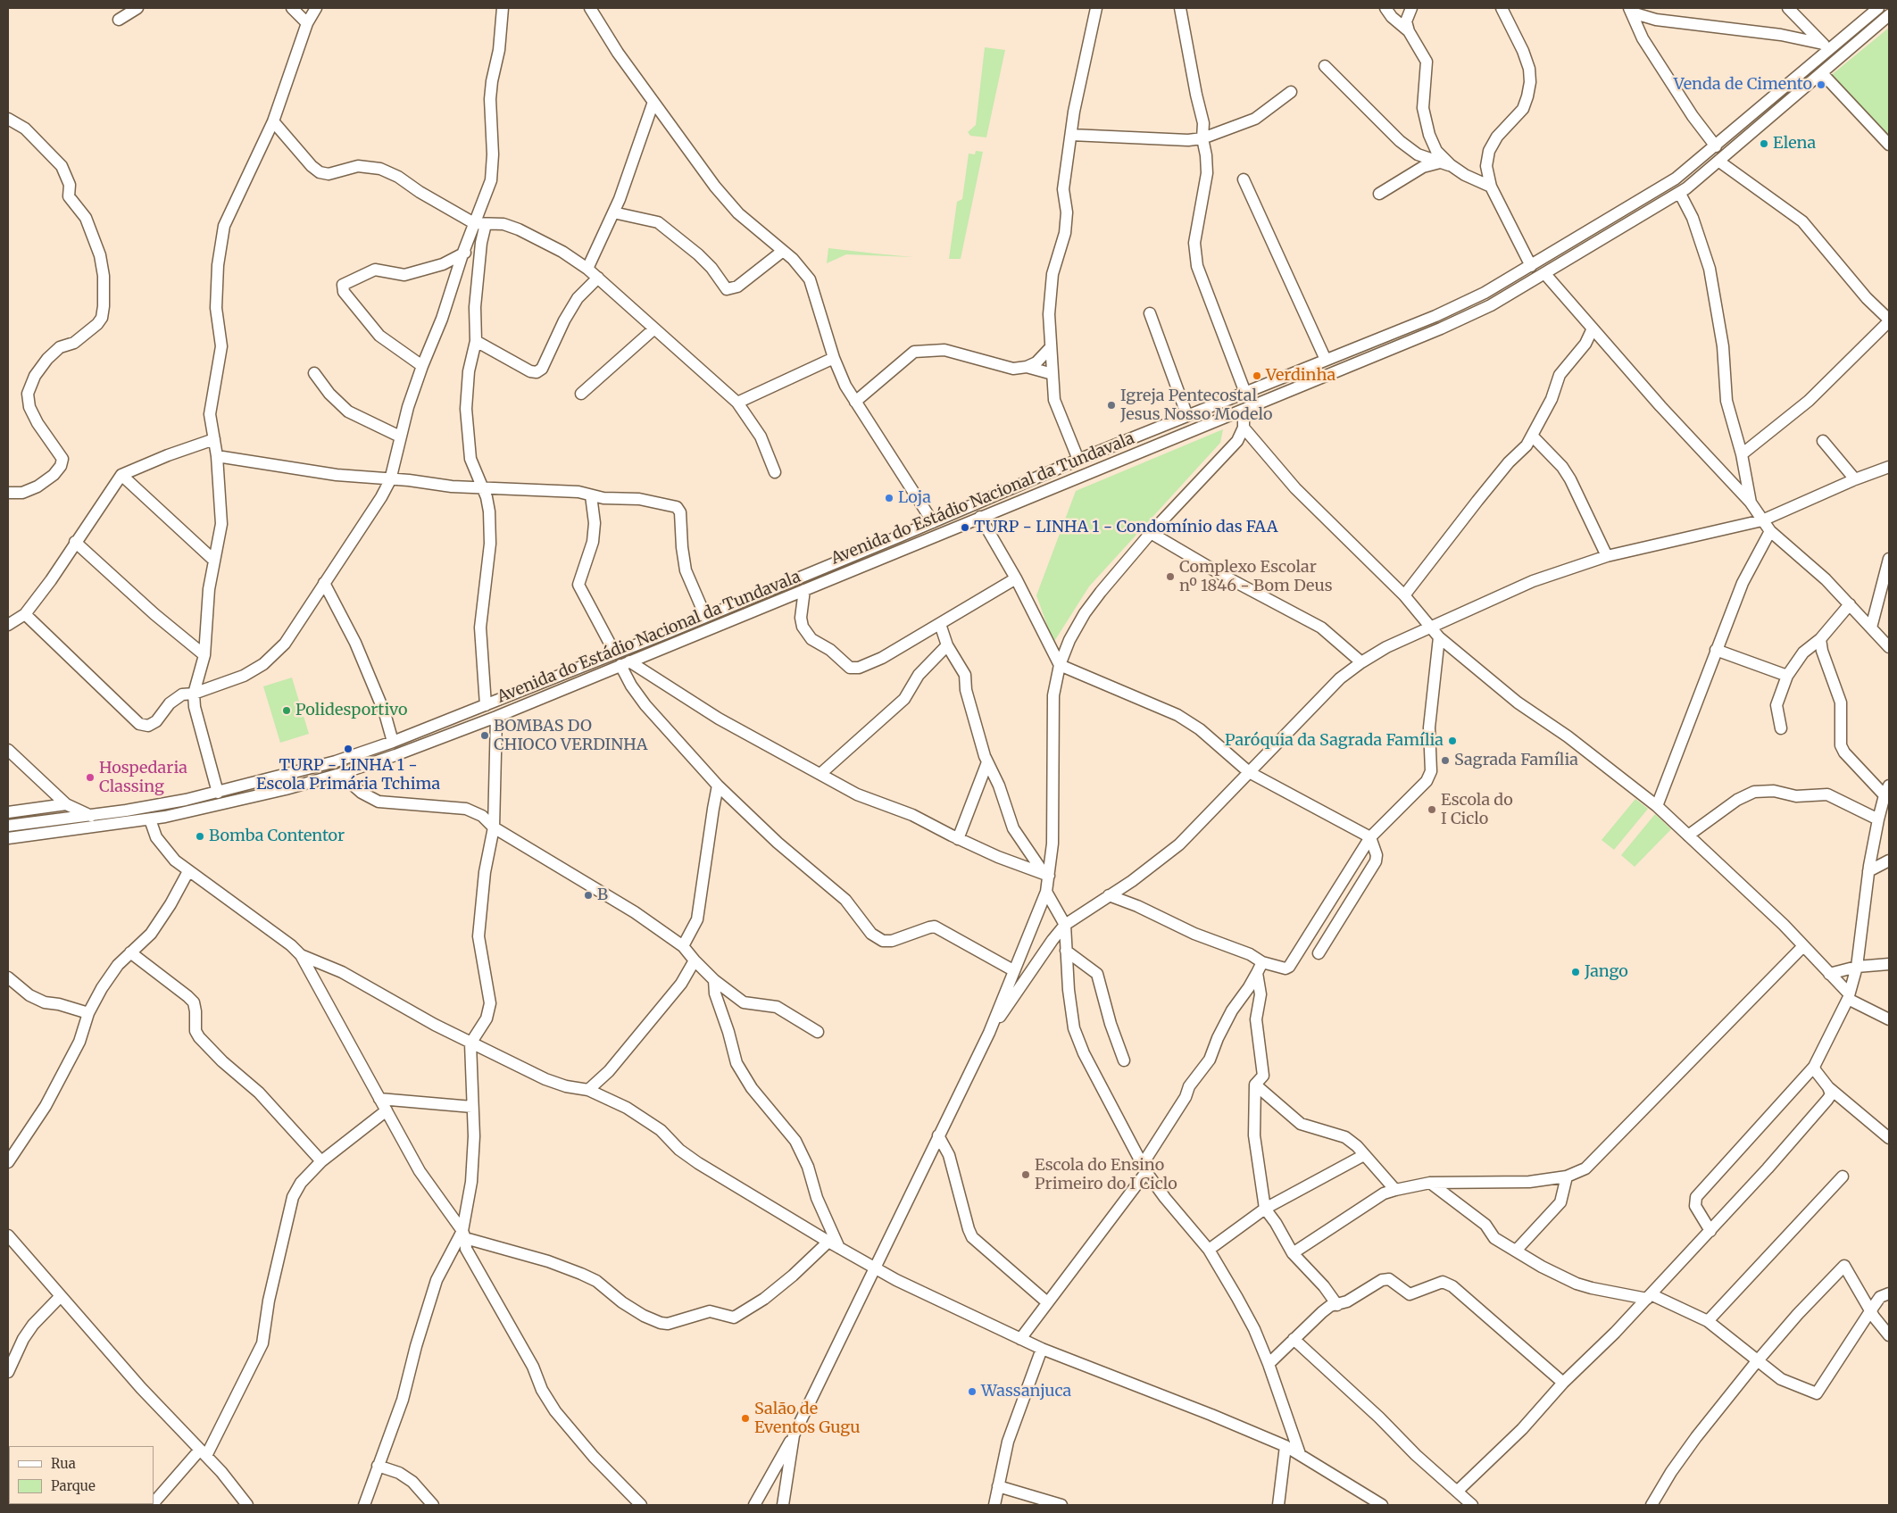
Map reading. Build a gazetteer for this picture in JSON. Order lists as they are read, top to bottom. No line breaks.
{"streets":{"street":["Avenida do Estádio Nacional da Tundavala"]},"places":["Venda de Cimento","Elena","Verdinha","Igreja Pentecostal Jesus Nosso Modelo","Loja","TURP - LINHA 1 - Condomínio das FAA","Complexo Escolar nº 1846 - Bom Deus","Polidesportivo","BOMBAS DO CHIOCO VERDINHA","Paróquia da Sagrada Família","TURP - LINHA 1 - Escola Primária Tchima","Sagrada Família","Hospedaria Classing","Escola do I Ciclo","Bomba Contentor","B","Jango","Escola do Ensino Primeiro do I Ciclo","Wassanjuca","Salão de Eventos Gugu"],"legend":["Rua","Parque"]}
